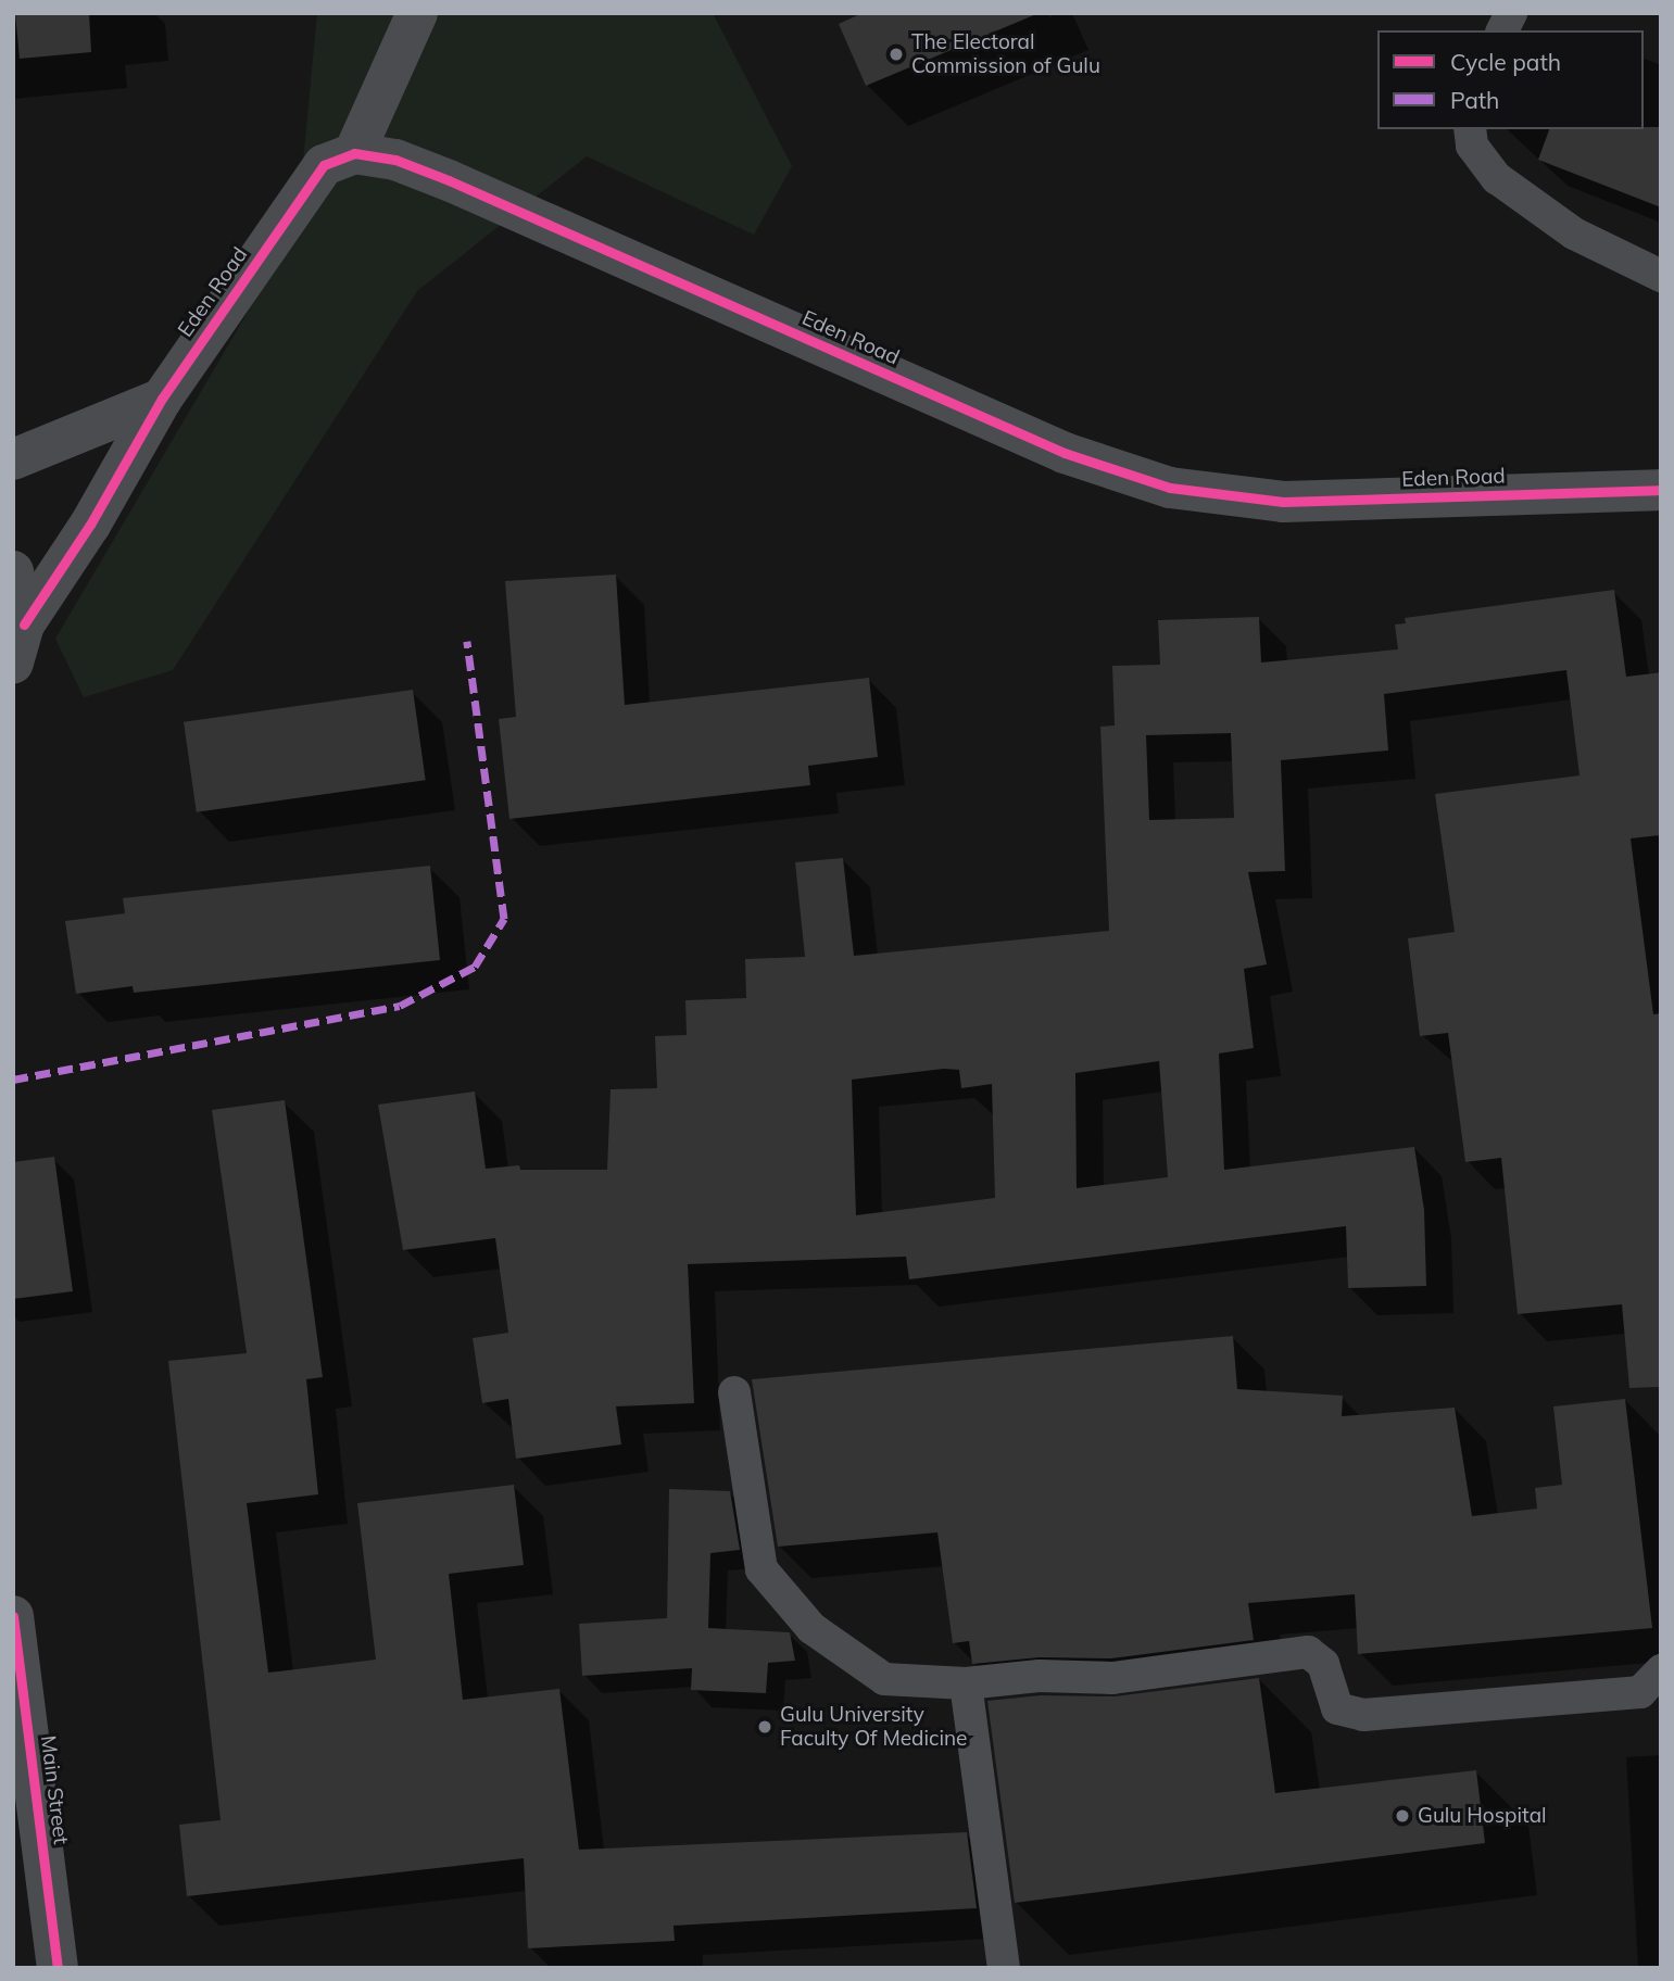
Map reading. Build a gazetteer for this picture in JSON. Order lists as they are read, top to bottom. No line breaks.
{"streets":{"street":["Eden Road","Main Street"]},"places":["The Electoral Commission of Gulu","Gulu University Faculty Of Medicine","Gulu Hospital"],"legend":["Cycle path","Path"]}
